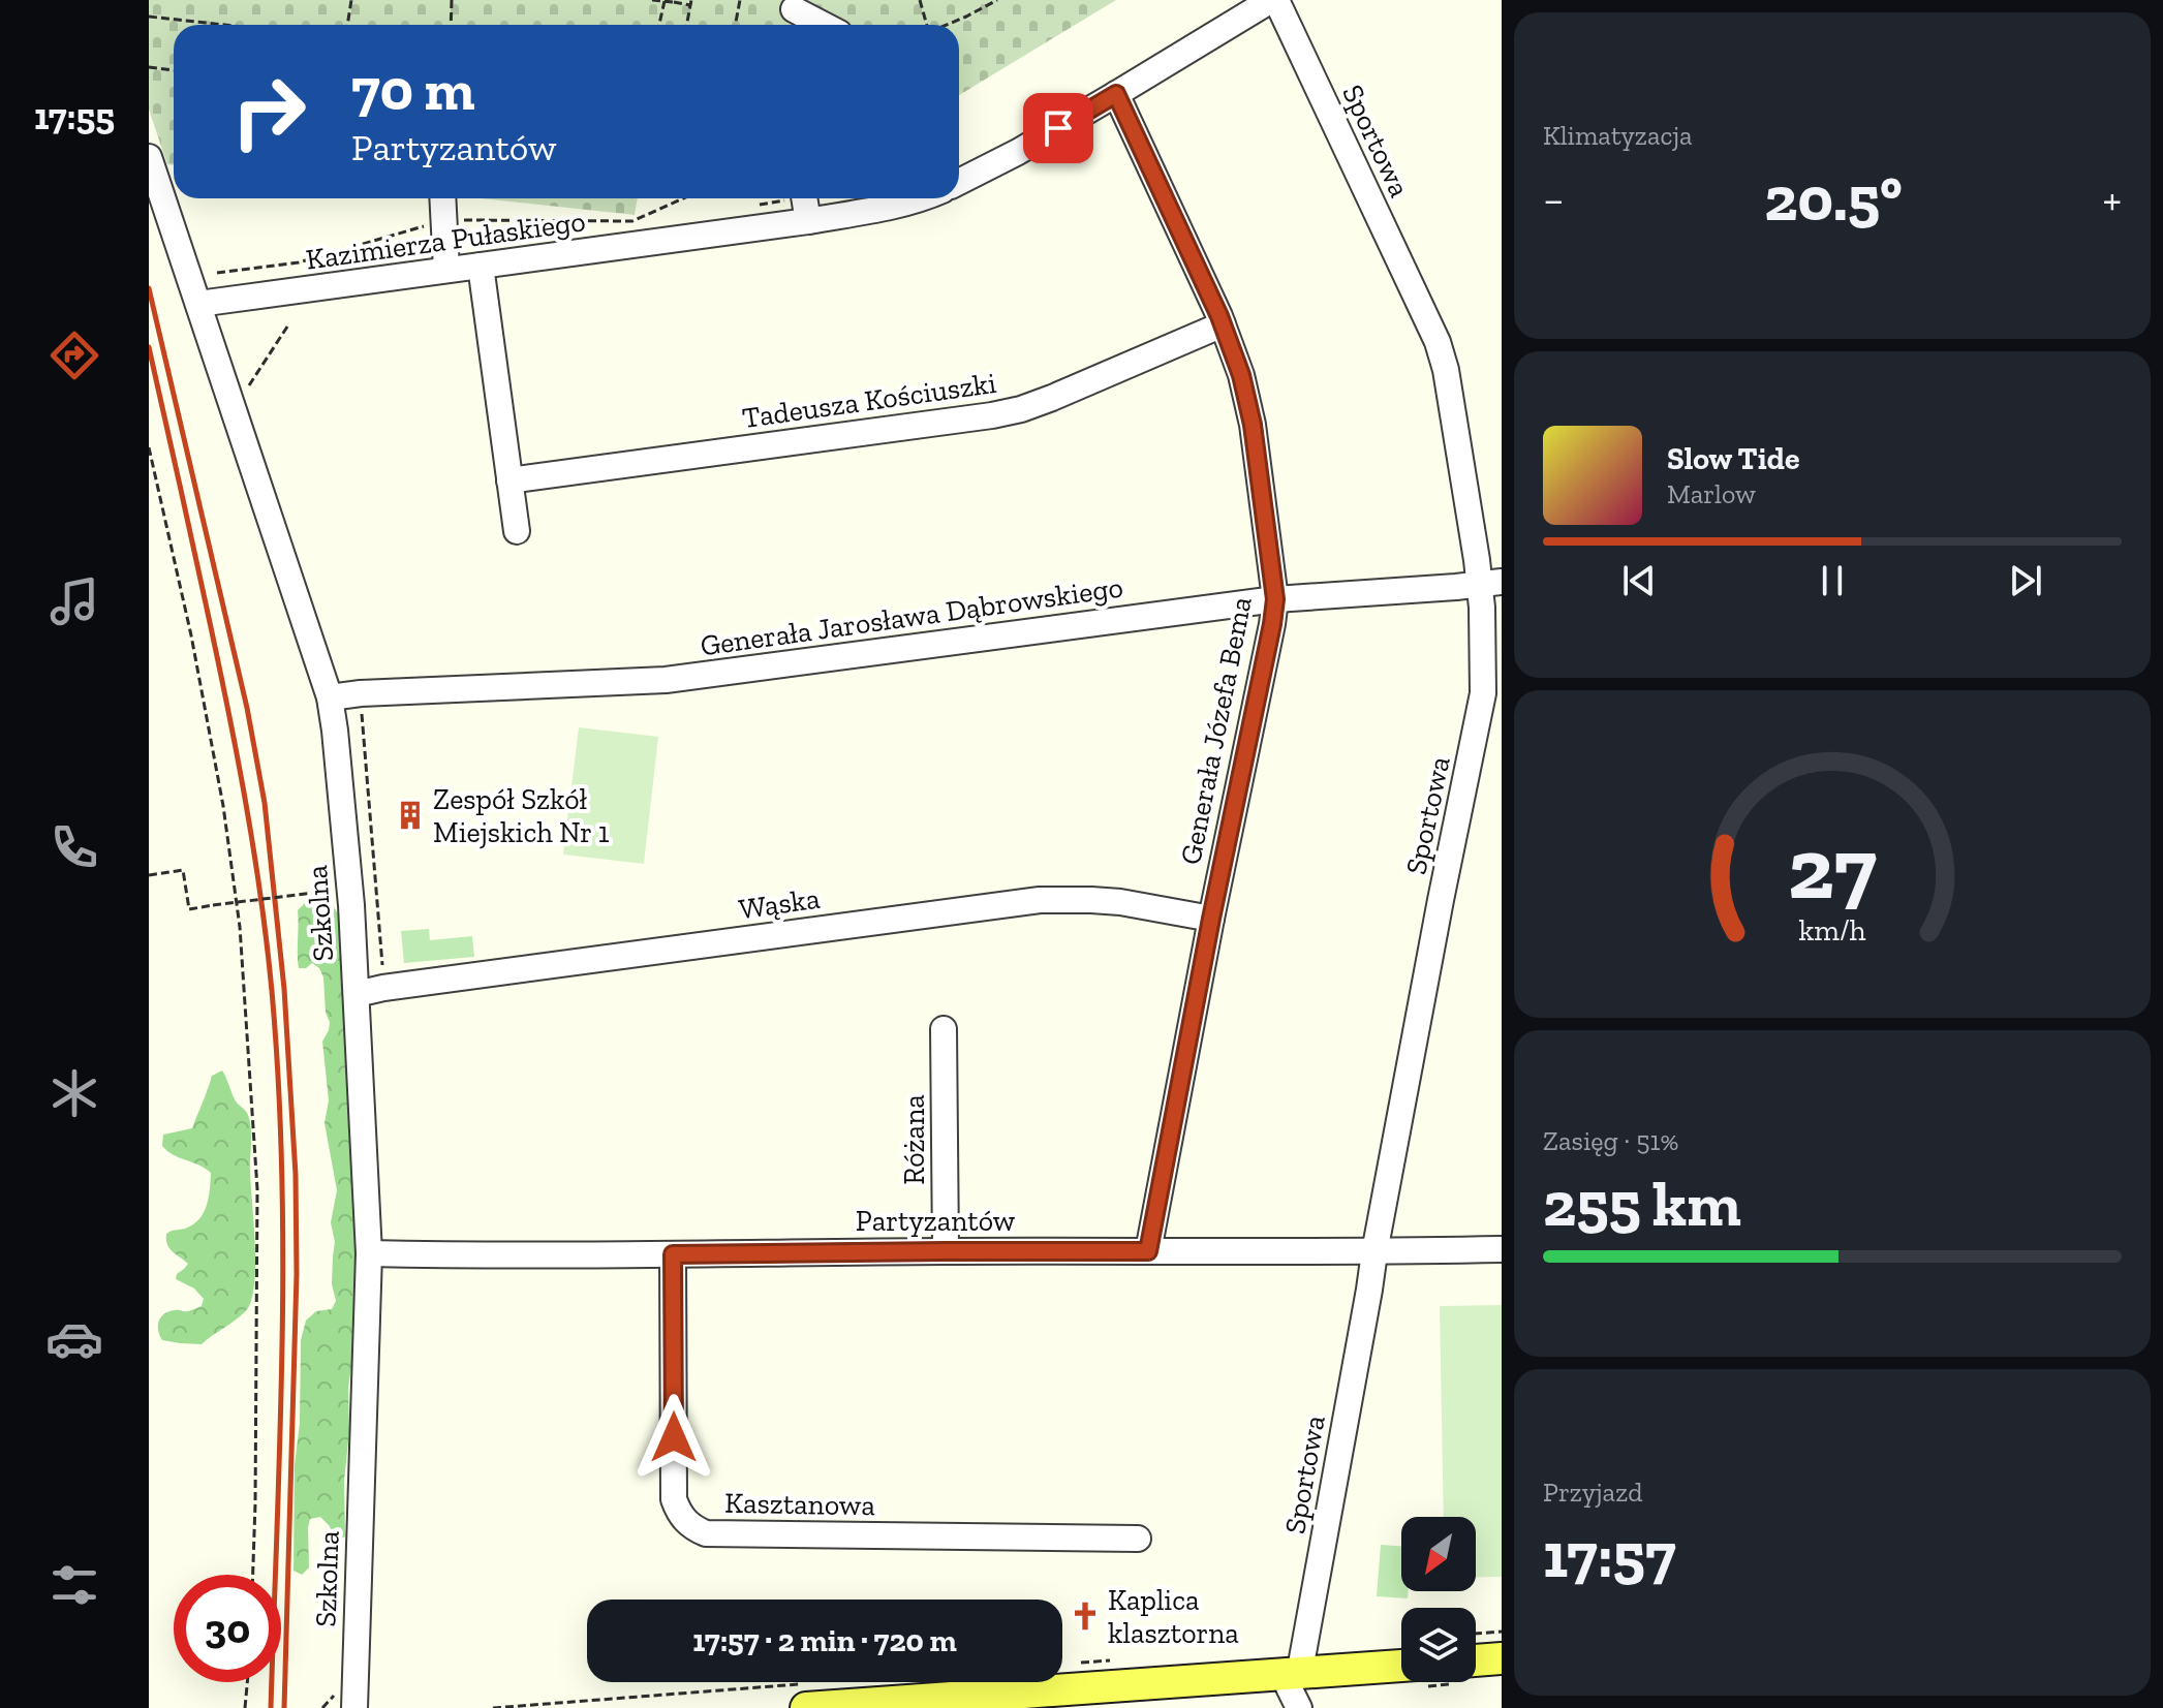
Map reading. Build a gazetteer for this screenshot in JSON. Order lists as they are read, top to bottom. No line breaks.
{"streets":{"street":["Sportowa","Kazimierza Pułaskiego","Tadeusza Kościuszki","Generała Jarosława Dąbrowskiego","Generała Józefa Bema","Wąska","Szkolna","Różana","Partyzantów","Kasztanowa"]},"crossings":[["Sportowa","Generała Jarosława Dąbrowskiego"],["Sportowa","Partyzantów"],["Kazimierza Pułaskiego","Szkolna"],["Tadeusza Kościuszki","Generała Józefa Bema"],["Generała Jarosława Dąbrowskiego","Generała Józefa Bema"],["Generała Jarosława Dąbrowskiego","Szkolna"],["Generała Józefa Bema","Wąska"],["Generała Józefa Bema","Partyzantów"],["Wąska","Szkolna"],["Szkolna","Partyzantów"],["Różana","Partyzantów"],["Partyzantów","Kasztanowa"]],"places":{"building":["Zespół Szkół Miejskich Nr 1"],"church":["Kaplica klasztorna"]},"north":"bottom left","page":{"tabs":"17:55","tile":["Klimatyzacja",["Zasięg · 51%","255 km"],["Przyjazd","17:57"]],"turn":["70 m","Partyzantów"],"heat":["−","20.5°","+"],"song":["Slow Tide","Marlow"],"limit":"30","trip":"17:57 · 2 min · 720 m","gauge":["27","km/h"]}}
